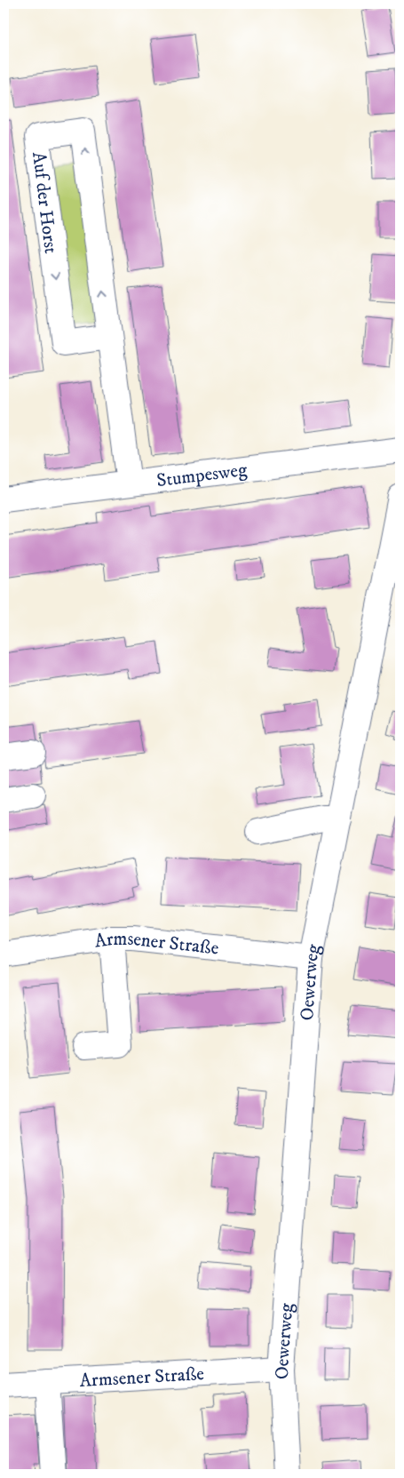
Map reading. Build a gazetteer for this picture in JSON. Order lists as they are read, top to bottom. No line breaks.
{"streets":{"street":["Auf der Horst","Stumpesweg","Armsener Straße","Oewerweg"]},"crossings":[["Auf der Horst","Stumpesweg"],["Armsener Straße","Oewerweg"]]}
